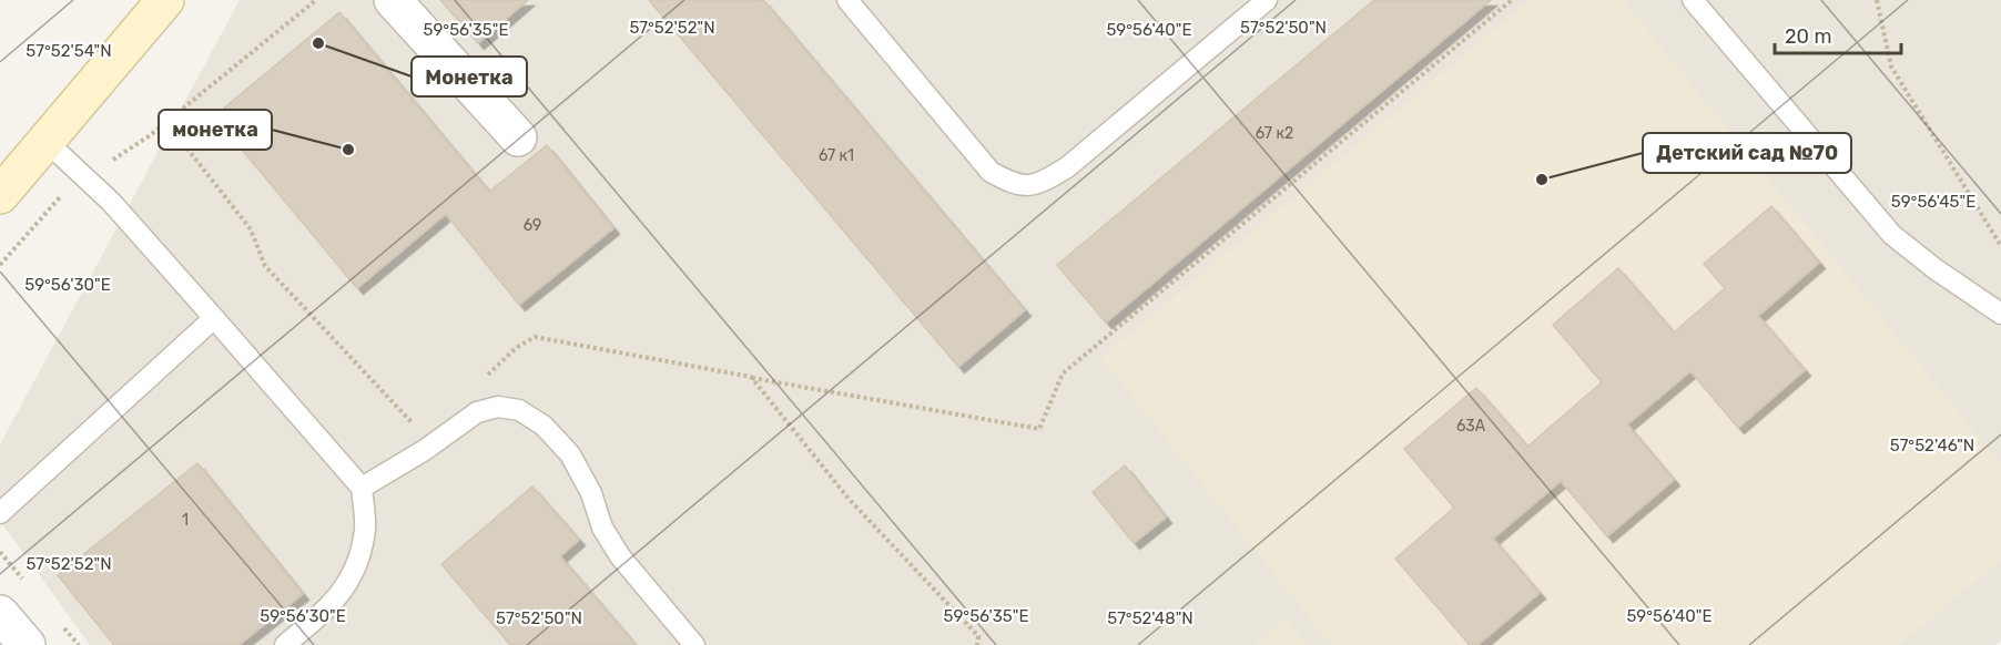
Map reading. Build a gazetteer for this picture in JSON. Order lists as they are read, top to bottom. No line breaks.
{"places":["Монетка","монетка","Детский сад №70"],"house_numbers":["67 к2","67 к1","69","63А","1"],"scale_bar":"20 m","coordinates":["57°52'52\"N","57°52'50\"N","59°56'35\"E","59°56'40\"E","57°52'54\"N","59°56'45\"E","59°56'30\"E","57°52'46\"N","57°52'48\"N"]}
